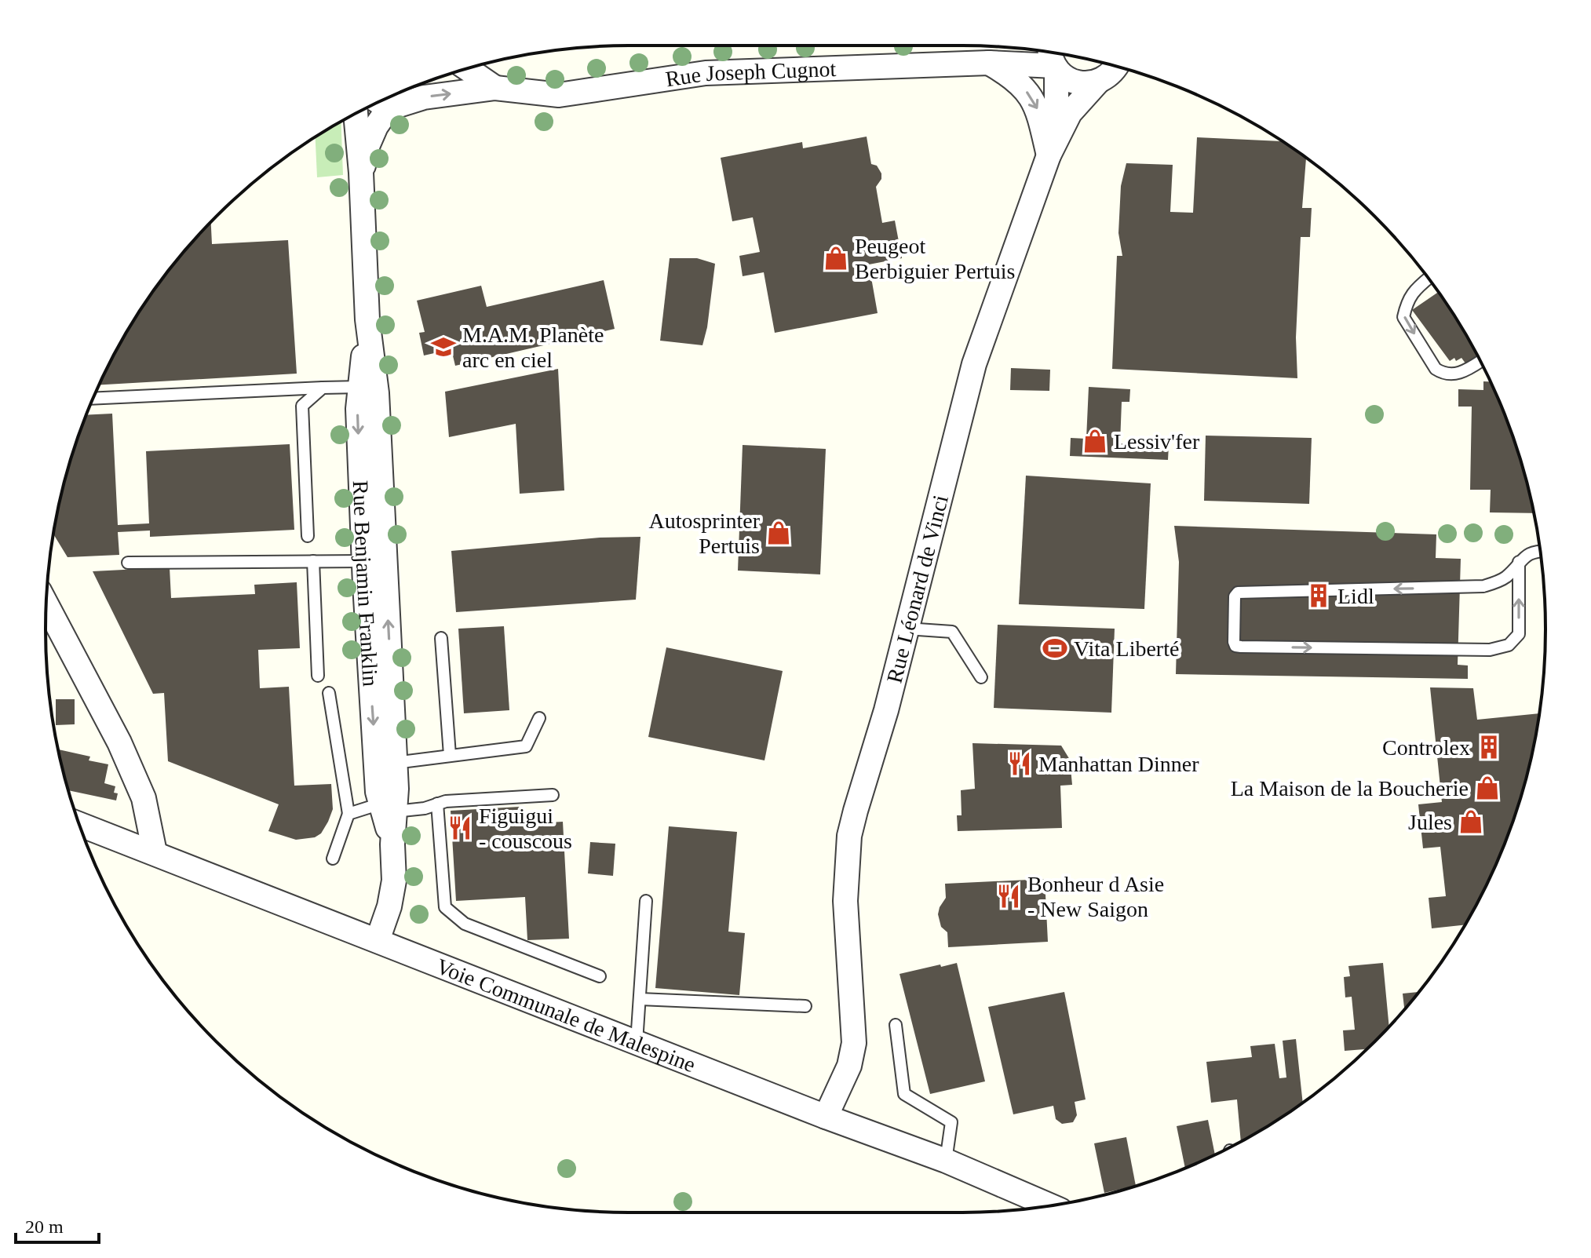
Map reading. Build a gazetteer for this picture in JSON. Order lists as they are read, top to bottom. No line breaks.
{"streets":{"street":["Rue Joseph Cugnot","Rue Benjamin Franklin","Rue Léonard de Vinci","Voie Communale de Malespine"]},"crossings":[["Rue Benjamin Franklin","Voie Communale de Malespine"],["Rue Léonard de Vinci","Voie Communale de Malespine"]],"places":{"shop":["Peugeot Berbiguier Pertuis","Lessiv'fer","Autosprinter Pertuis","La Maison de la Boucherie","Jules"],"school or university":["M.A.M. Planète arc en ciel"],"building":["Lidl","Controlex"],"sports":["Vita Liberté"],"restaurant":["Manhattan Dinner","Figuigui - couscous","Bonheur d Asie - New Saigon"]},"scale_bar":"20 m"}
